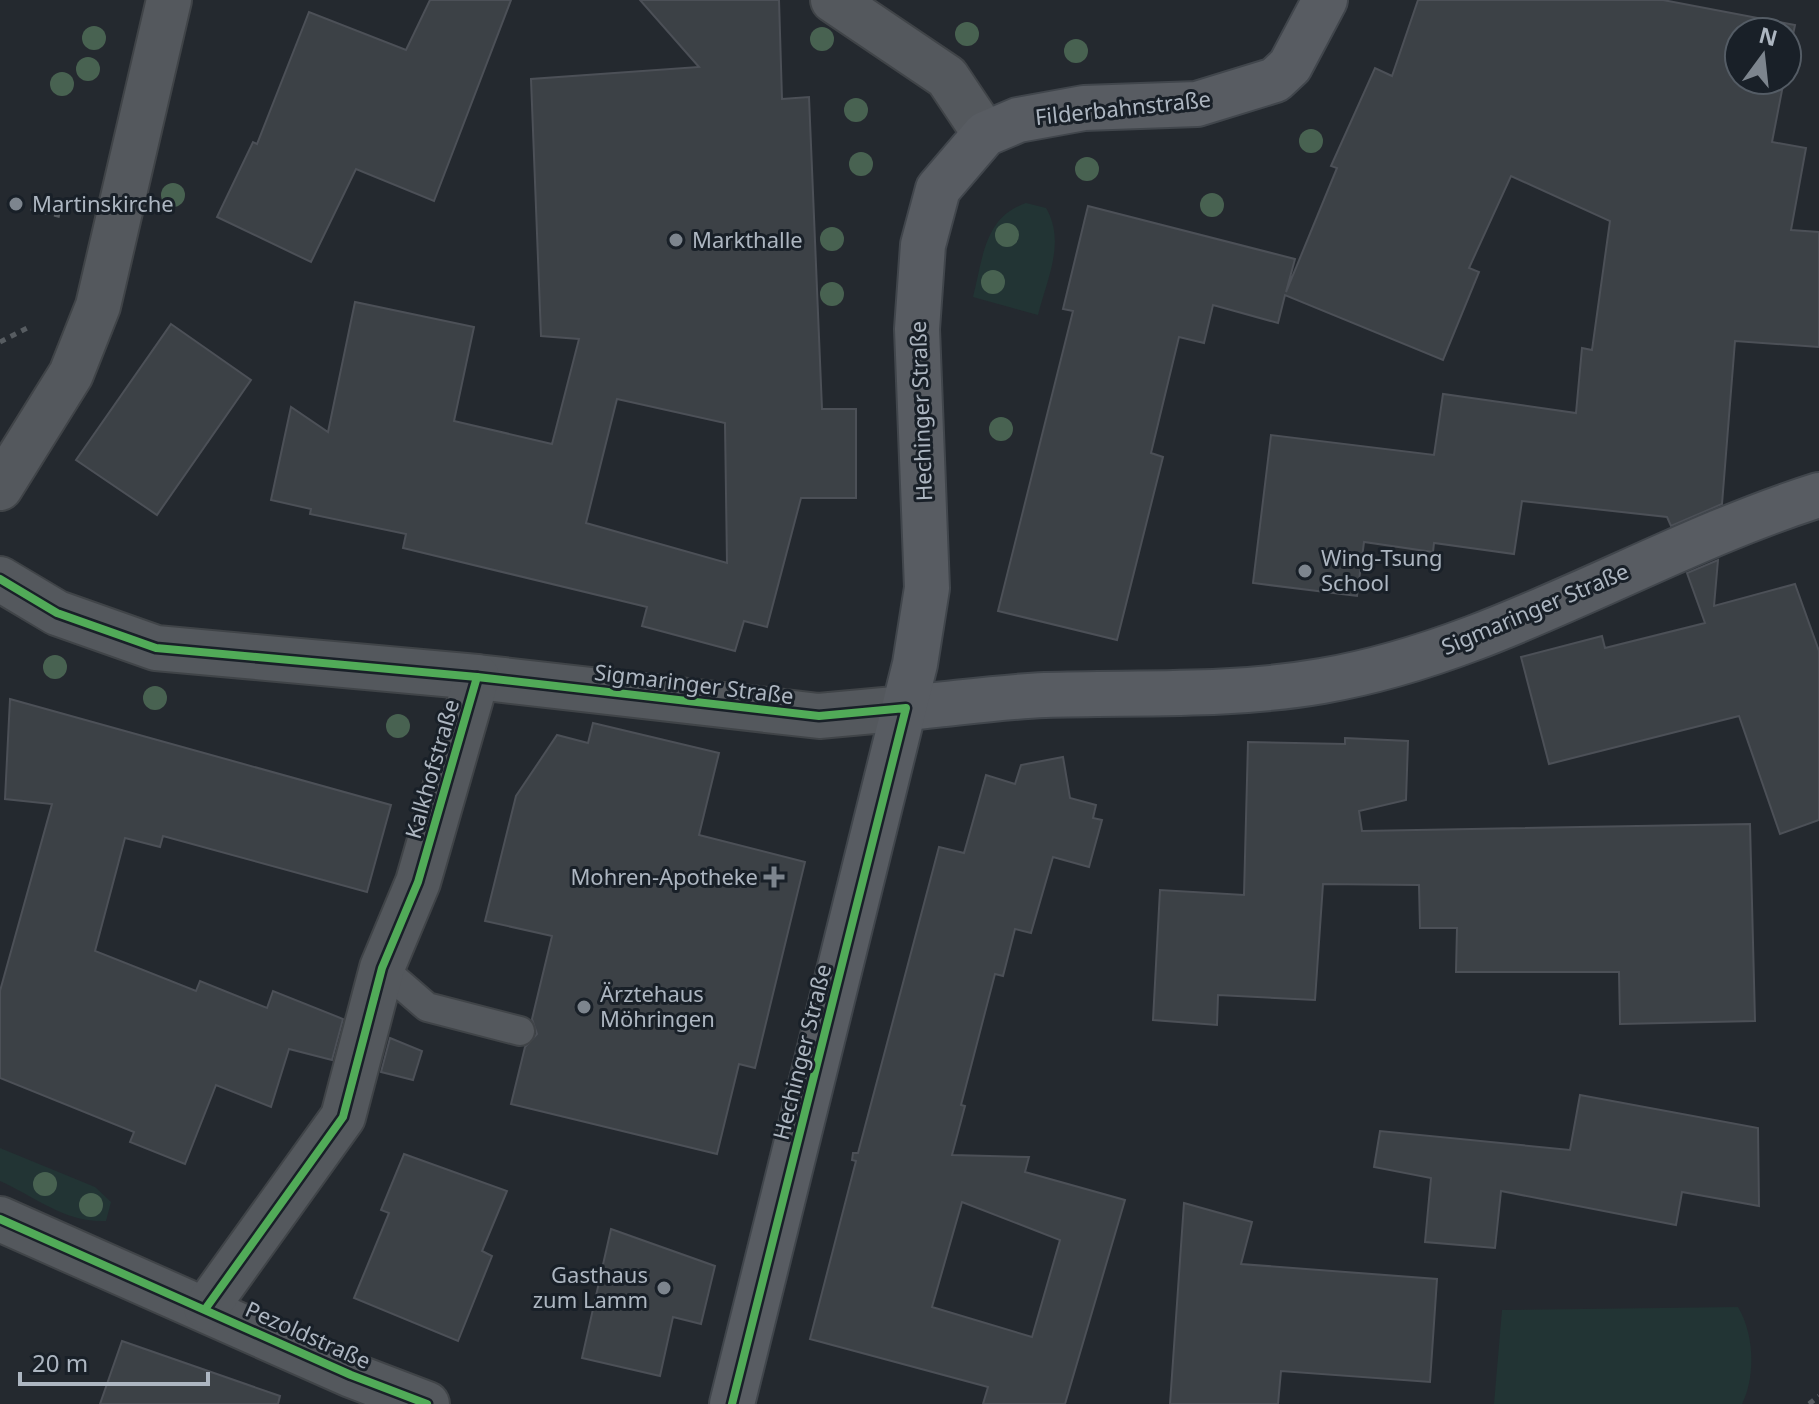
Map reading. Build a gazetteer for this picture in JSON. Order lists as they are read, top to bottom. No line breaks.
{"streets":{"main road":["Filderbahnstraße","Hechinger Straße","Sigmaringer Straße"],"street":["Kalkhofstraße","Pezoldstraße"]},"crossings":[["Filderbahnstraße","Hechinger Straße"],["Hechinger Straße","Sigmaringer Straße"],["Sigmaringer Straße","Kalkhofstraße"],["Kalkhofstraße","Pezoldstraße"]],"places":{"other":["Martinskirche","Markthalle","Wing-Tsung School","Ärztehaus Möhringen","Gasthaus zum Lamm"],"health":["Mohren-Apotheke"]},"scale_bar":"20 m","north":"top"}
